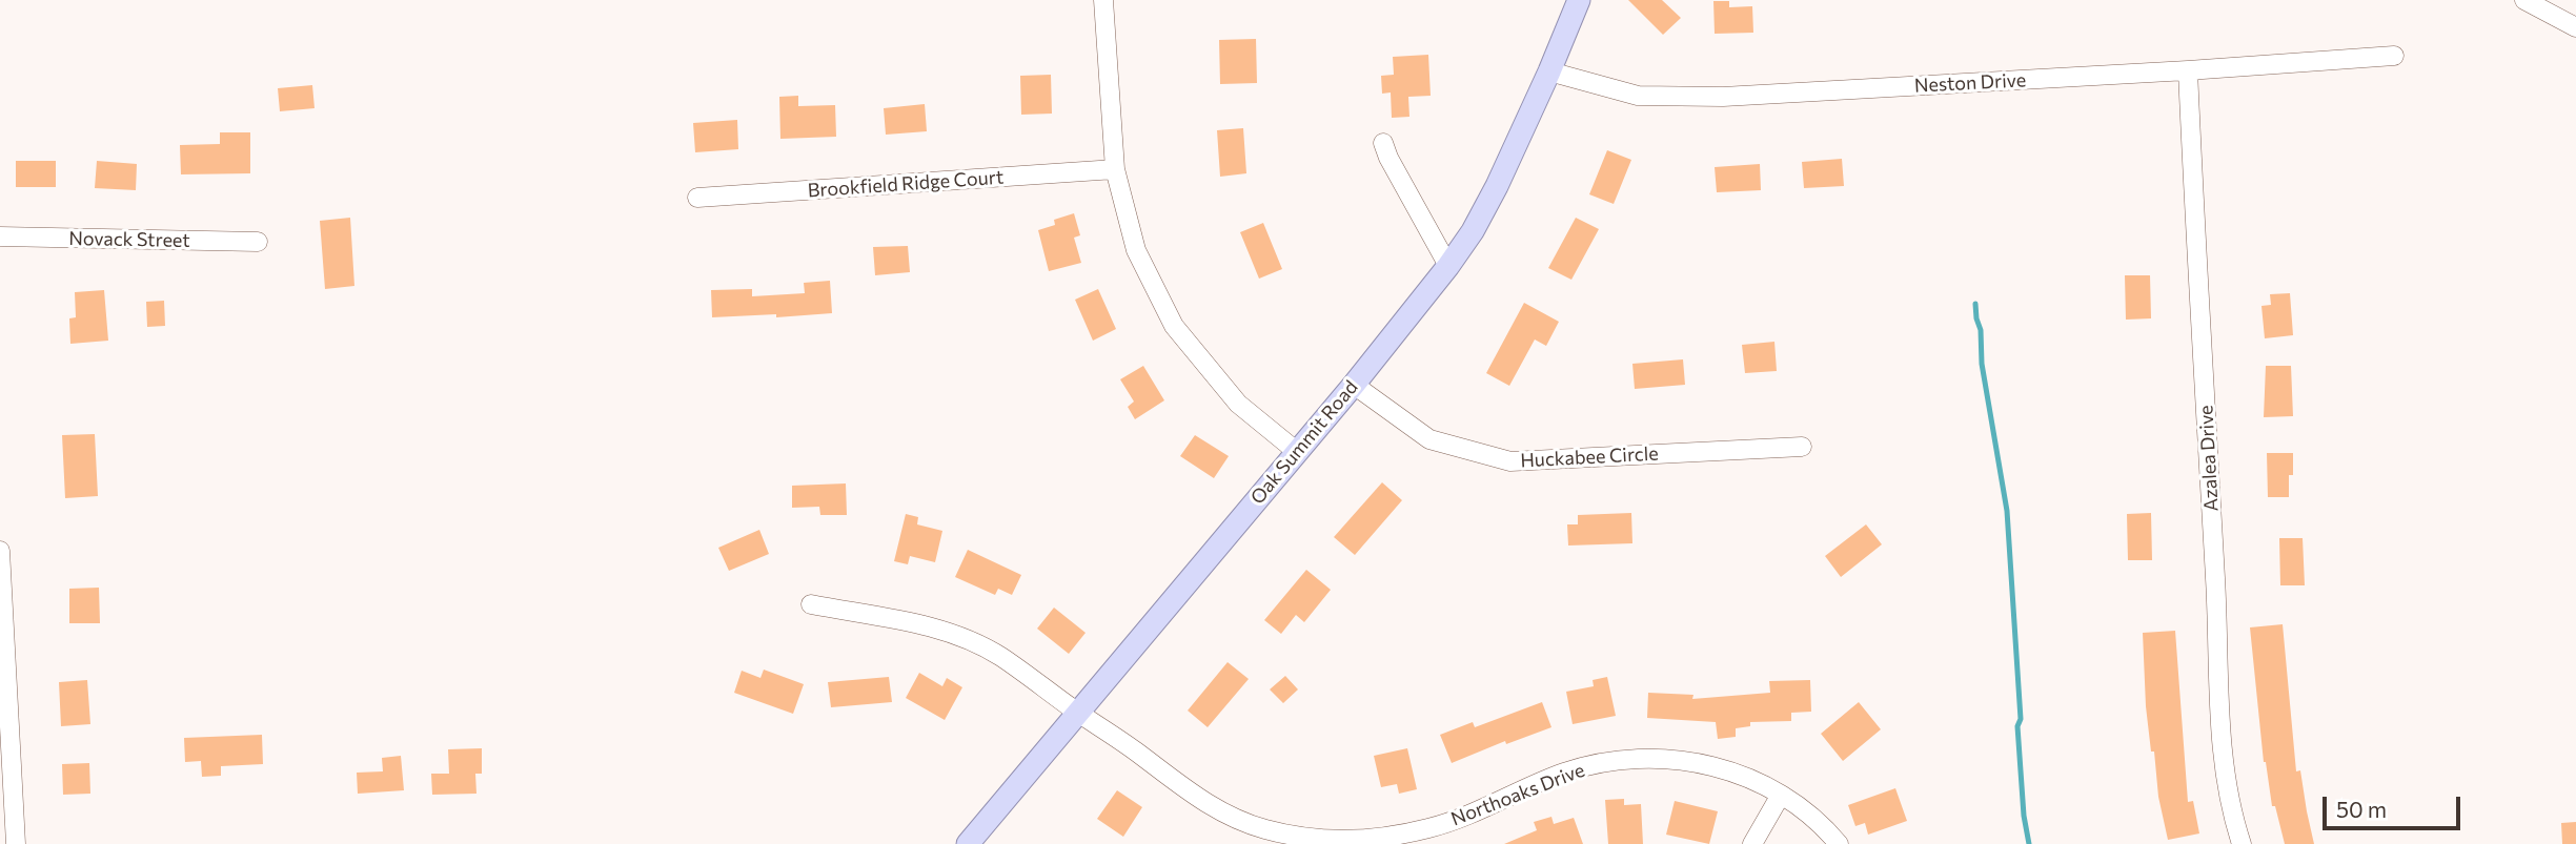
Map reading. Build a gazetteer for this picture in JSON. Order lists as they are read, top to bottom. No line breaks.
{"streets":{"main road":["Oak Summit Road"],"street":["Neston Drive","Brookfield Ridge Court","Novack Street","Huckabee Circle","Azalea Drive","Northoaks Drive"]},"crossings":[["Neston Drive","Oak Summit Road"],["Neston Drive","Azalea Drive"],["Oak Summit Road","Huckabee Circle"],["Oak Summit Road","Northoaks Drive"]],"scale_bar":"50 m"}
